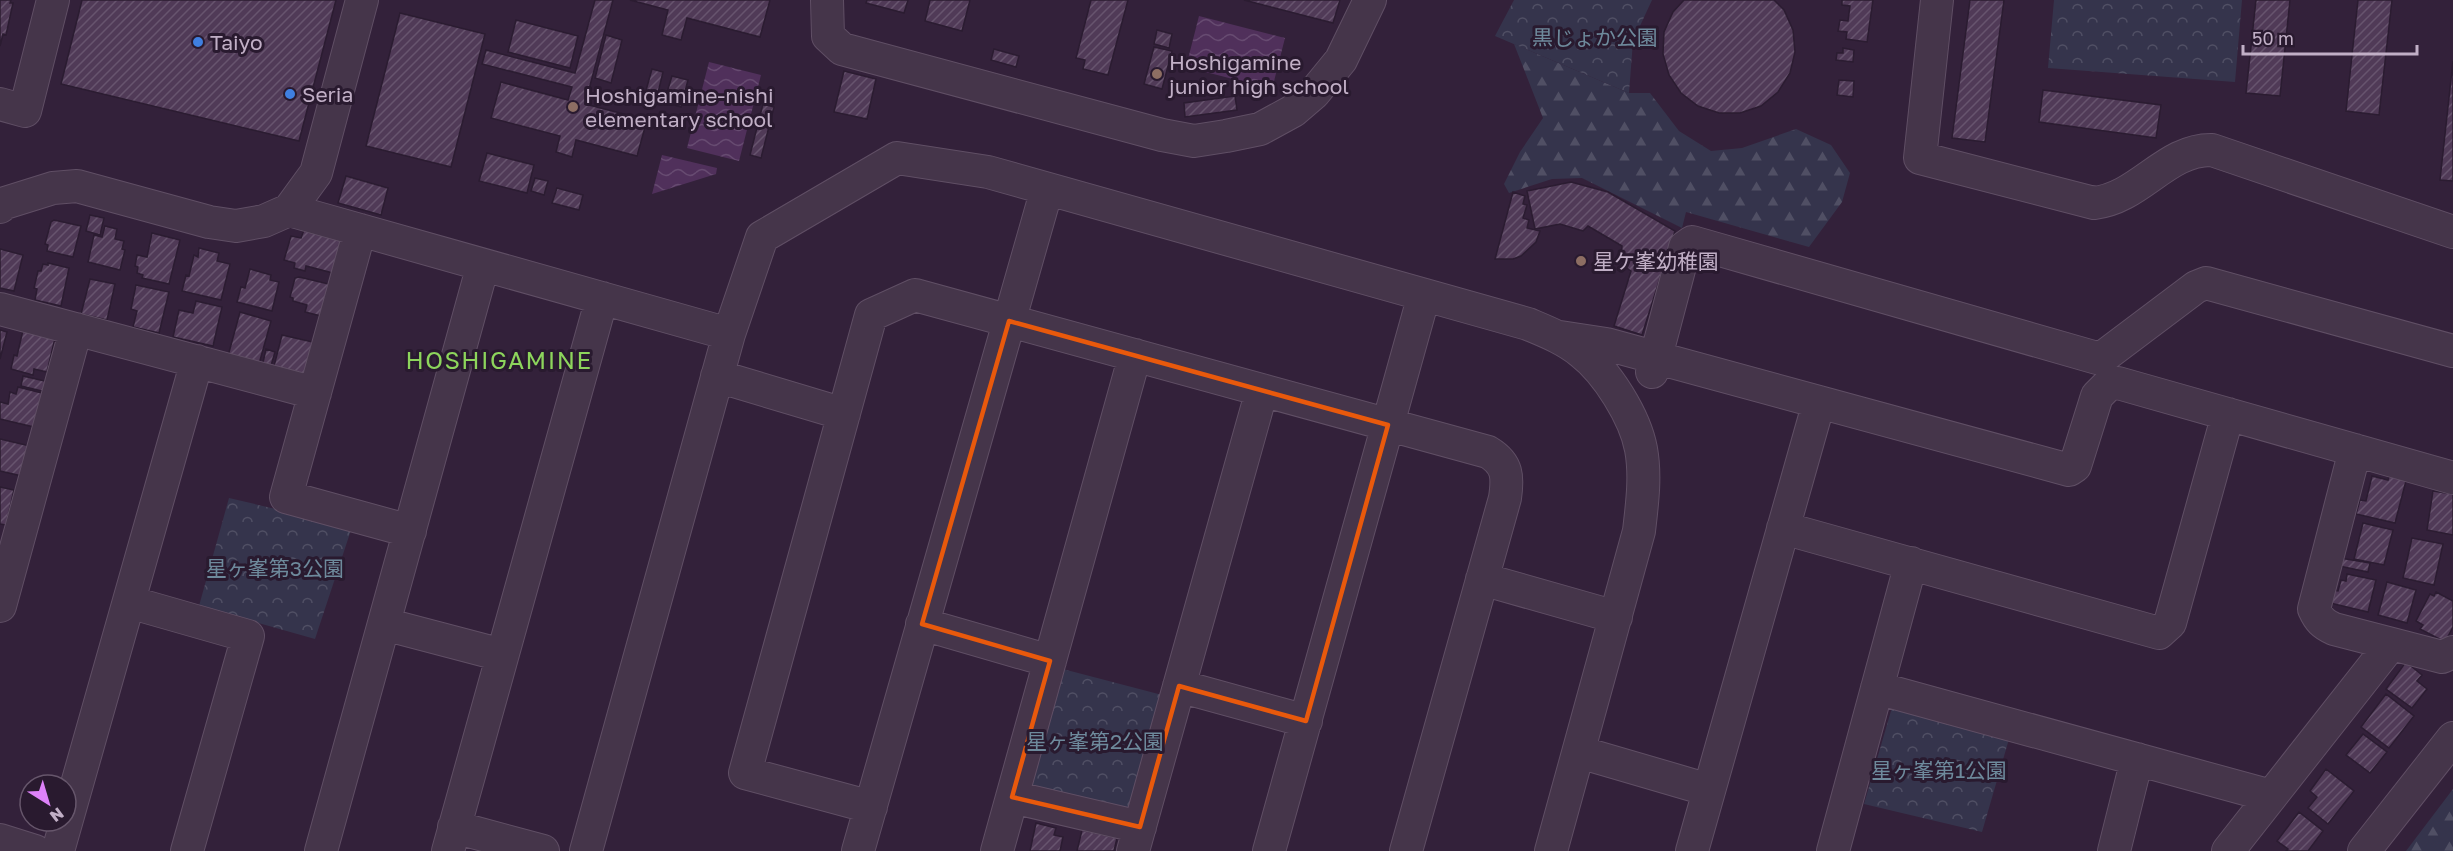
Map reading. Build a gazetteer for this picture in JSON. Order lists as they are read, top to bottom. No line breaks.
{"districts":["HOSHIGAMINE"],"parks":["黒じょか公園","星ヶ峯第3公園","星ヶ峯第2公園","星ヶ峯第1公園"],"places":["Taiyo","Hoshigamine junior high school","Seria","Hoshigamine-nishi elementary school","星ケ峯幼稚園"],"scale_bar":"50 m","north":"bottom right"}
